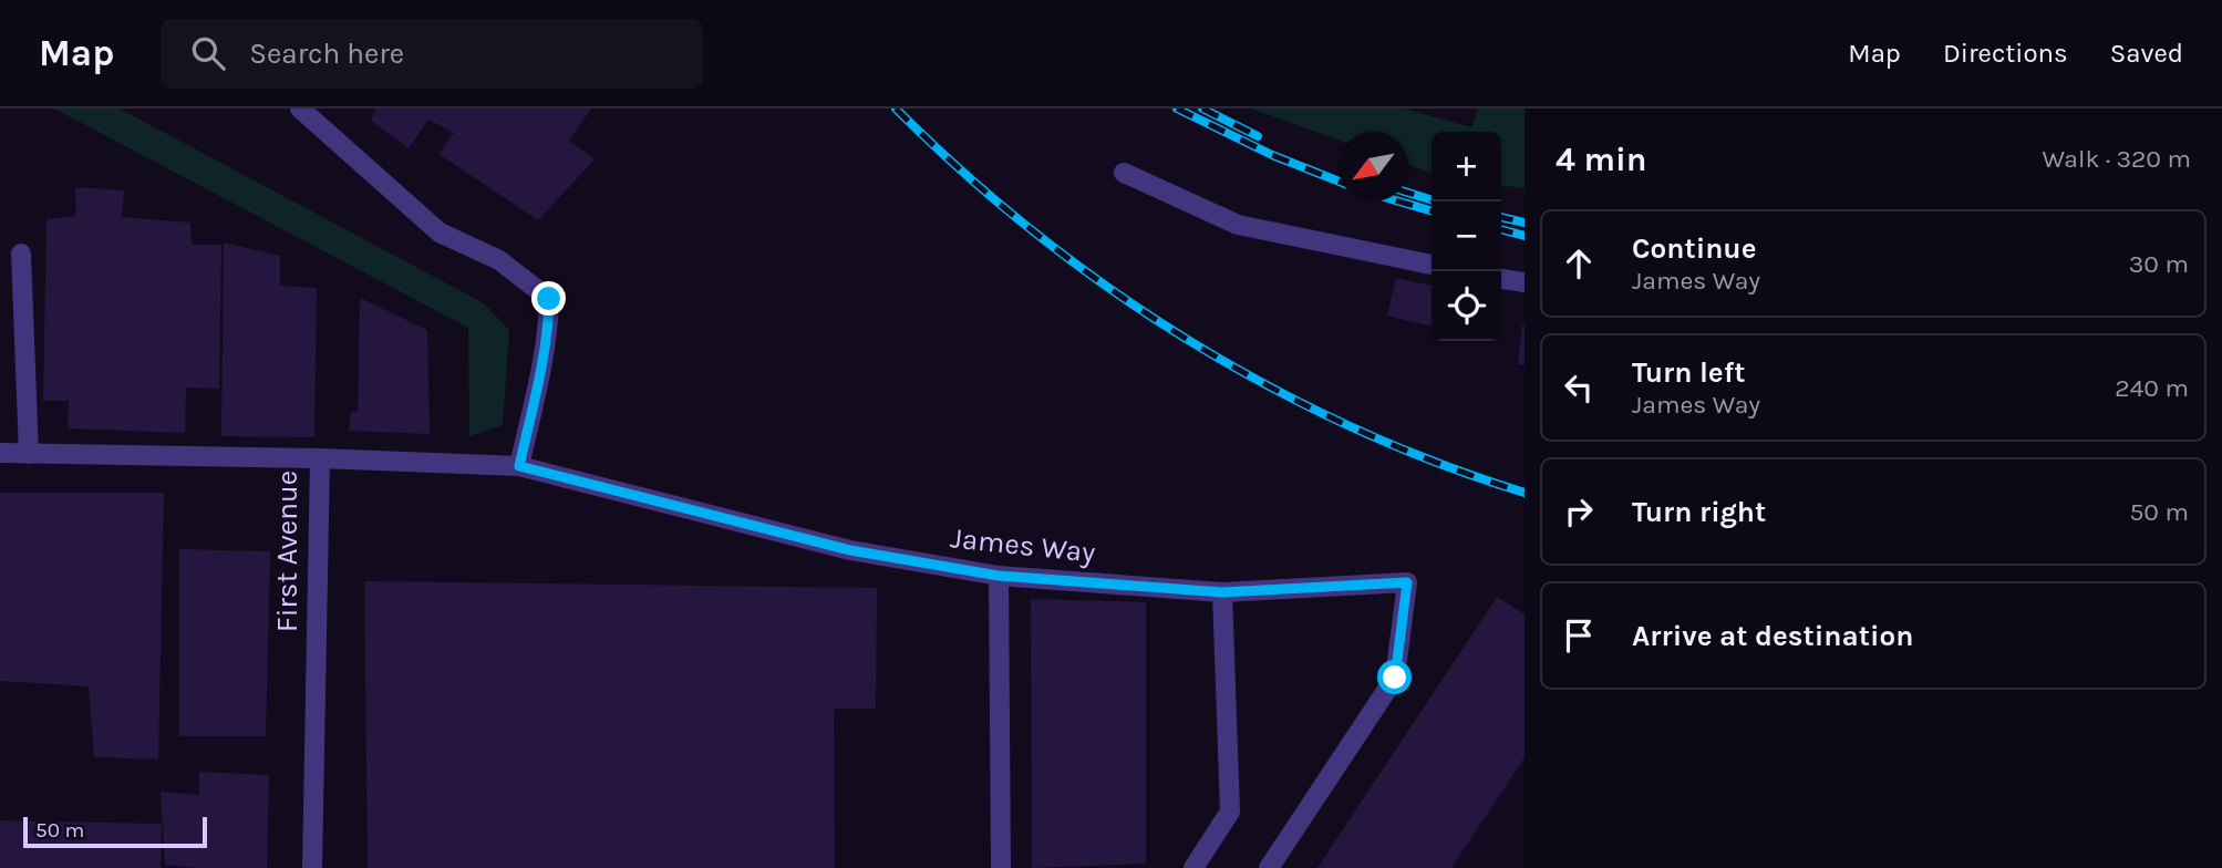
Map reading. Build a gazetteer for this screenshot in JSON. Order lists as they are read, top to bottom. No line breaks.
{"streets":{"street":["James Way","First Avenue"]},"crossings":[["James Way","First Avenue"]],"scale_bar":"50 m","north":"bottom left","page":{"header":"Map","search":"Search here","nav":["Map","Directions","Saved"],"heading":["4 min","Walk · 320 m"],"map_buttons":["+","−"],"list":[["Continue","James Way","30 m"],["Turn left","James Way","240 m"],["Turn right","50 m"],"Arrive at destination"],"scale":"50 m"}}
